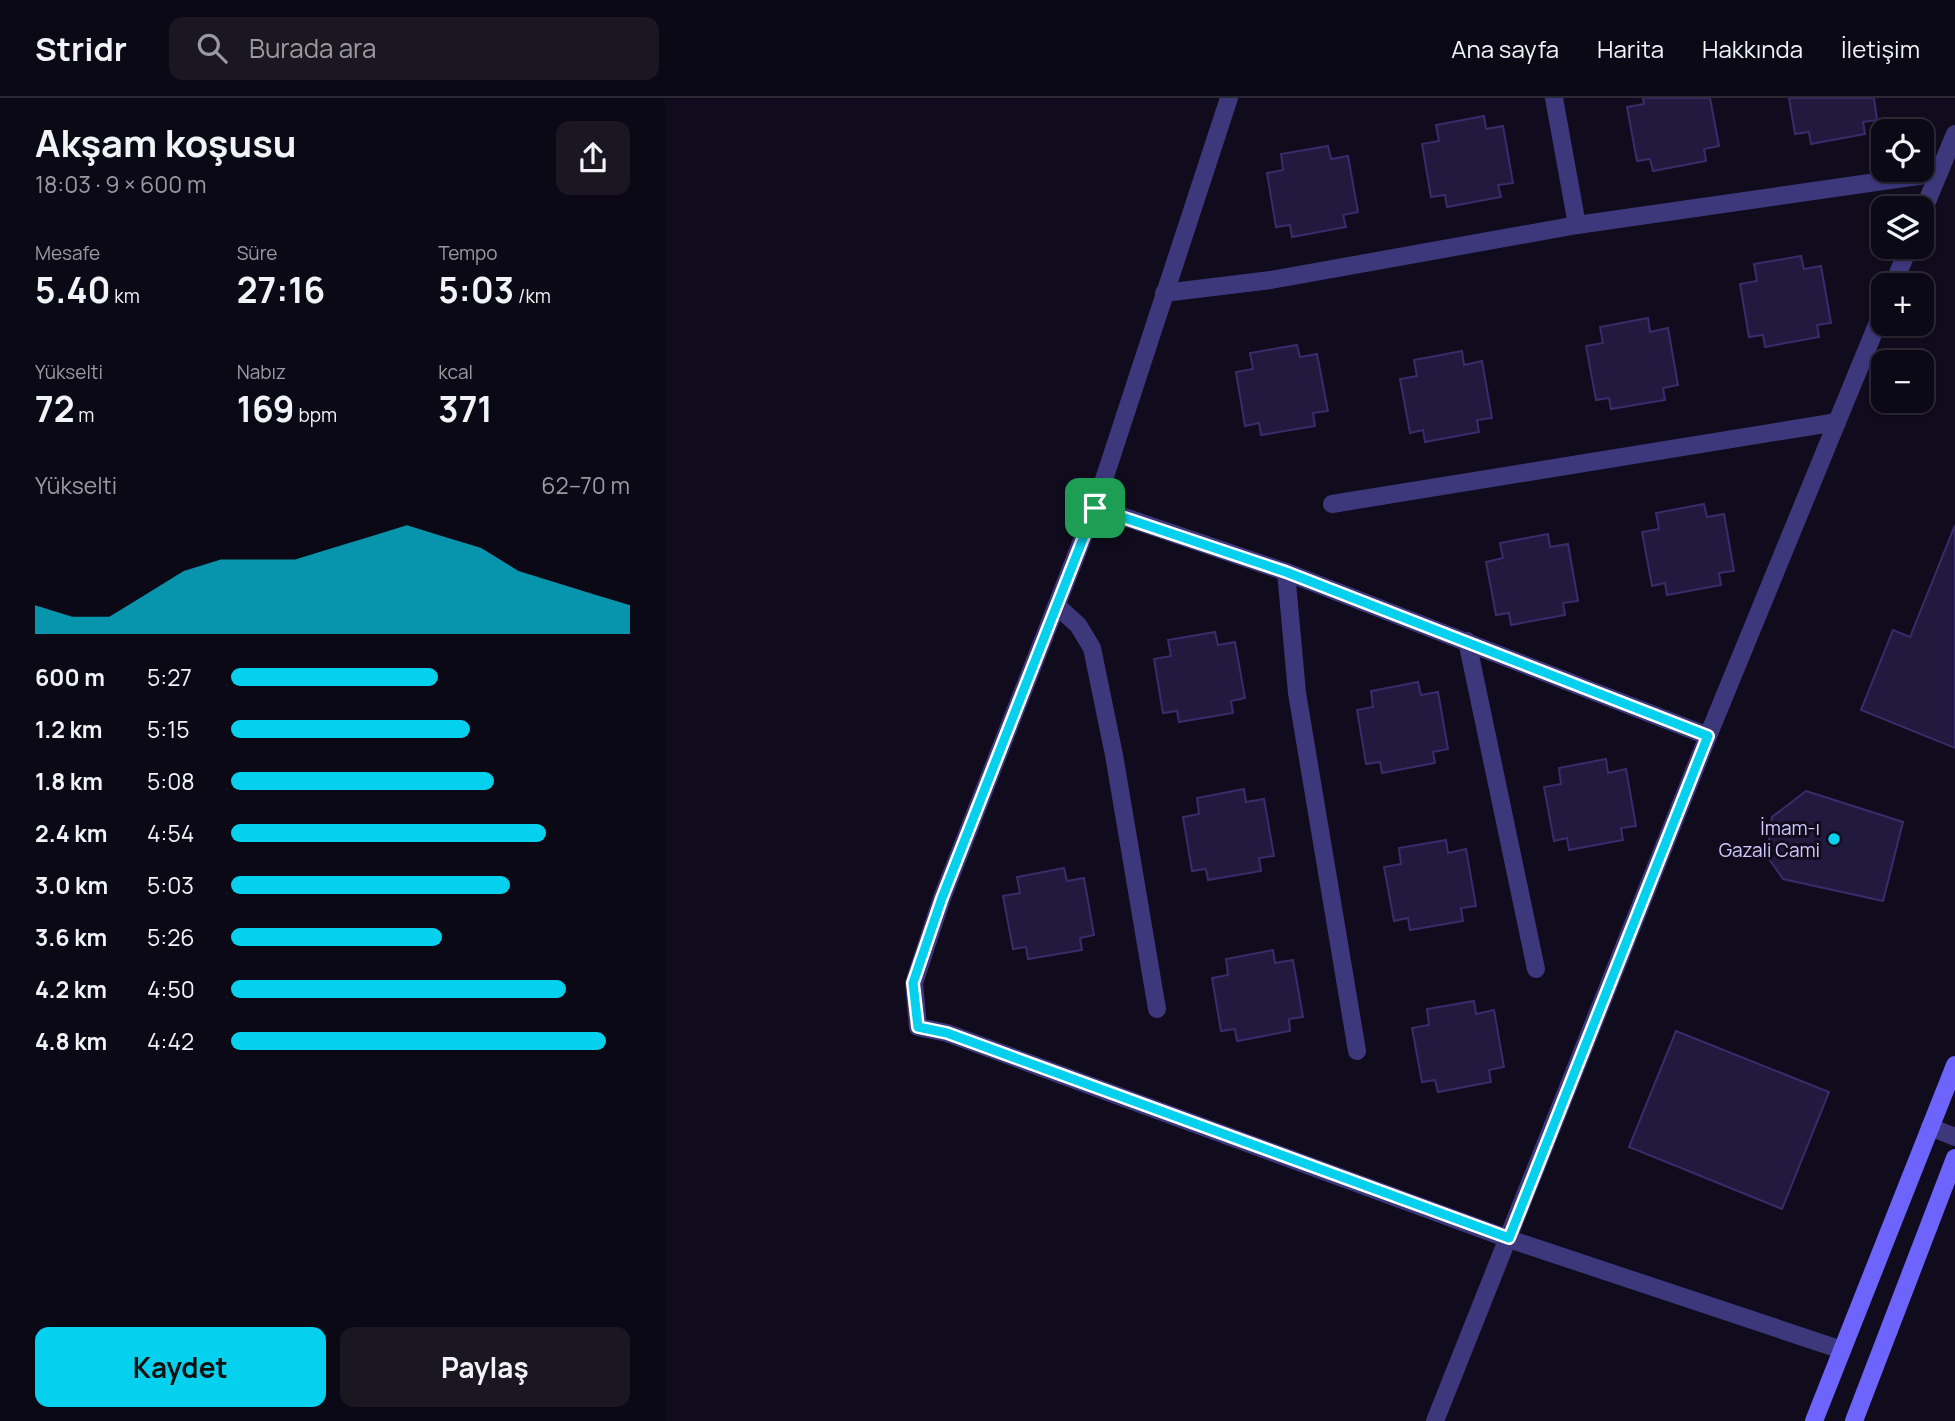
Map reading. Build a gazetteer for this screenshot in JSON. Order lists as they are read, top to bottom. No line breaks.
{"places":["İmam-ı Gazali Cami"],"page":{"header":"Stridr","search":"Burada ara","nav":["Ana sayfa","Harita","Hakkında","İletişim"],"heading":["Akşam koşusu","18:03 · 9 × 600 m"],"map_buttons":["+","−"],"stats":[["Mesafe","5.40 km"],["Süre","27:16"],["Tempo","5:03 /km"],["Yükselti","72 m"],["Nabız","169 bpm"],["kcal","371"]],"chart":["Yükselti","62–70 m"],"list":[{"name":"600 m","note":"5:27"},{"name":"1.2 km","note":"5:15"},{"name":"1.8 km","note":"5:08"},{"name":"2.4 km","note":"4:54"},{"name":"3.0 km","note":"5:03"},{"name":"3.6 km","note":"5:26"},{"name":"4.2 km","note":"4:50"},{"name":"4.8 km","note":"4:42"}],"buttons":["Kaydet","Paylaş"]}}
